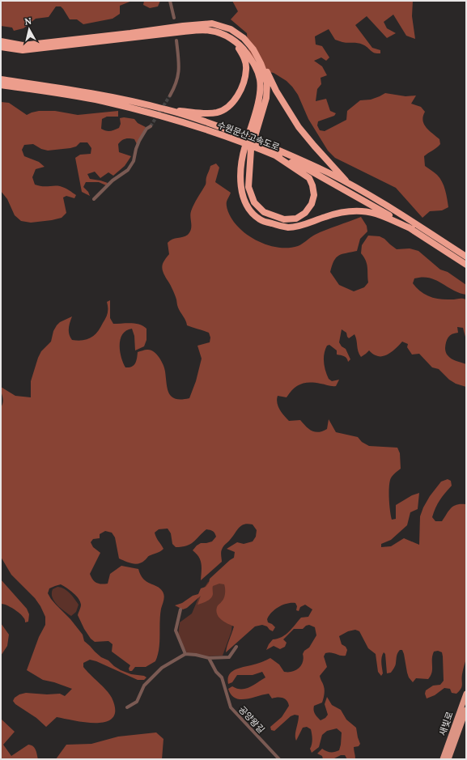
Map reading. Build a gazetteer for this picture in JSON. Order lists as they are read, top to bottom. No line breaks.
{"streets":{"highway":["수원문산고속도로","새빛로"],"street":["공양왕길"]},"north":"top"}
